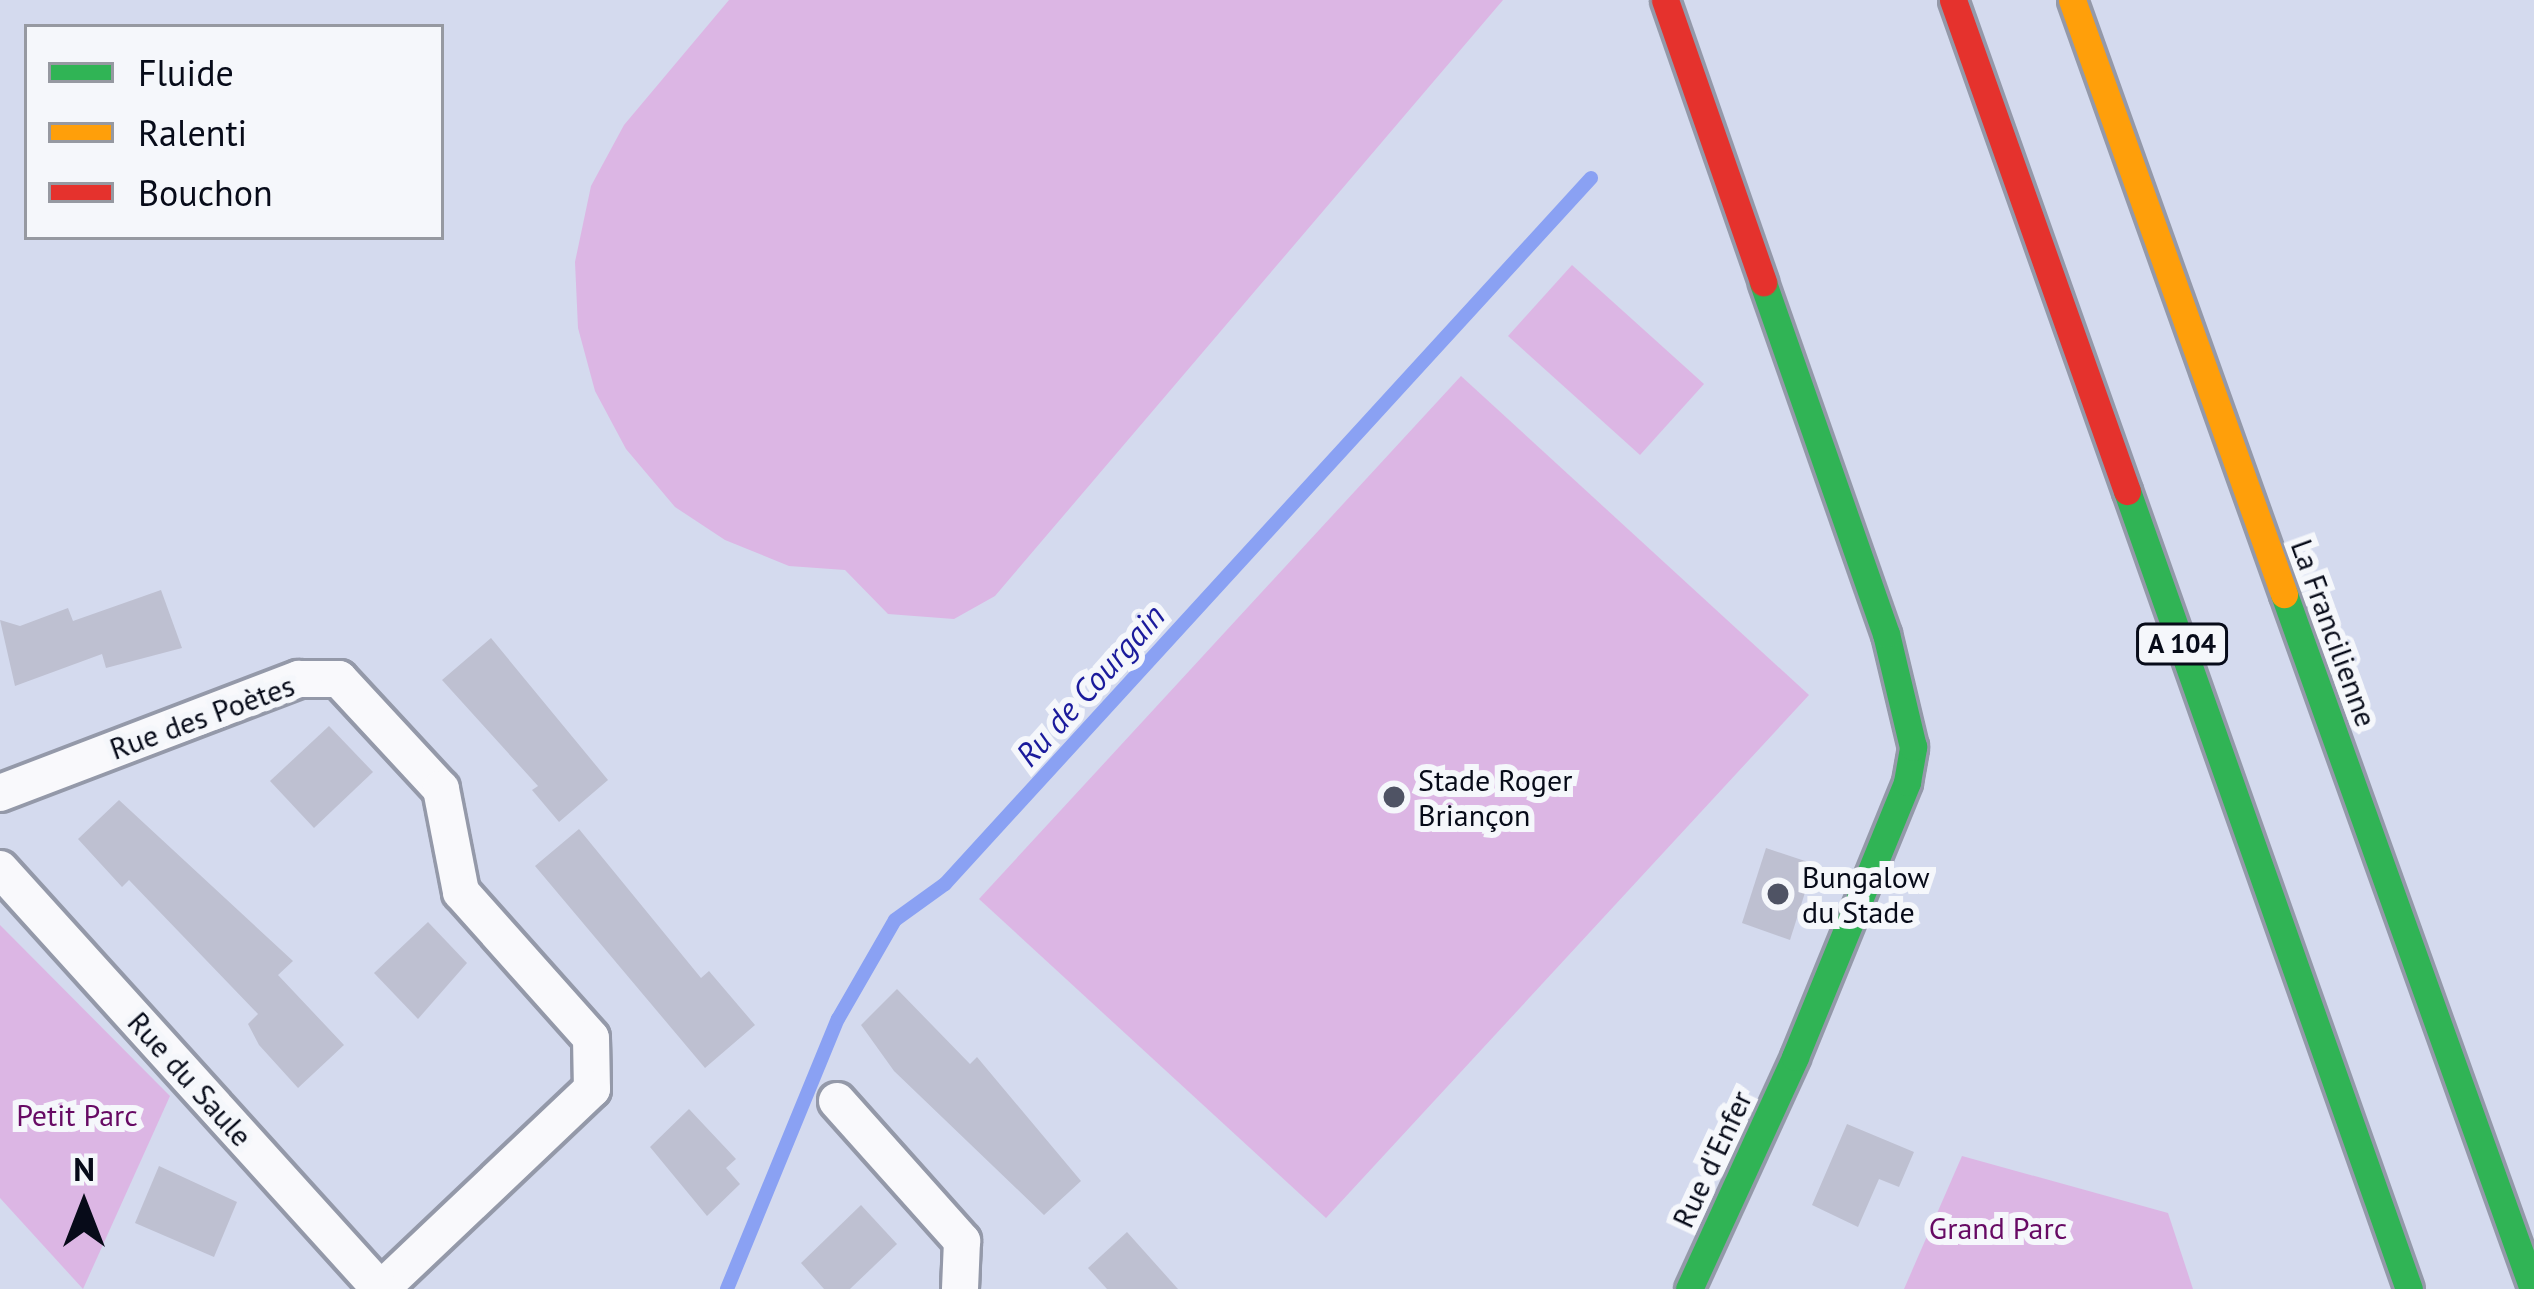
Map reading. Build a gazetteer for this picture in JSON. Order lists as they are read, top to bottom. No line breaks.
{"streets":{"main road":["La Francilienne","A 104","Rue d'Enfer"],"street":["Rue des Poètes","Rue du Saule"]},"crossings":[["Rue des Poètes","Rue du Saule"]],"water":["Ru de Courgain"],"parks":["Petit Parc","Grand Parc"],"places":["Stade Roger Briançon","Bungalow du Stade"],"legend":["Fluide","Ralenti","Bouchon"],"north":"top"}
